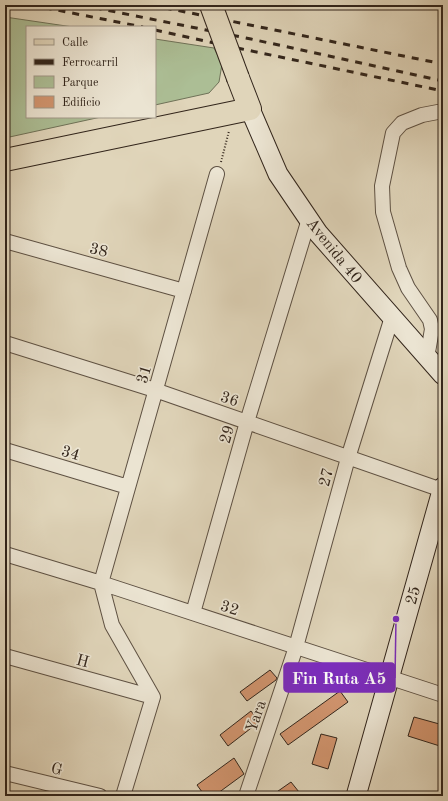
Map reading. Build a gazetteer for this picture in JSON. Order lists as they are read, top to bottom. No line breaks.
{"streets":{"main road":["Avenida 40","25"],"street":["38","31","36","29","34","27","32","H","Yara","G"]},"crossings":[["38","31"],["Avenida 40","29"],["Avenida 40","27"],["31","36"],["31","34"],["31","32"],["36","29"],["36","27"],["36","25"],["29","32"],["27","32"],["27","Yara"],["25","32"],["32","Yara"]],"places":["Fin Ruta A5"],"legend":["Calle","Ferrocarril","Parque","Edificio"]}
